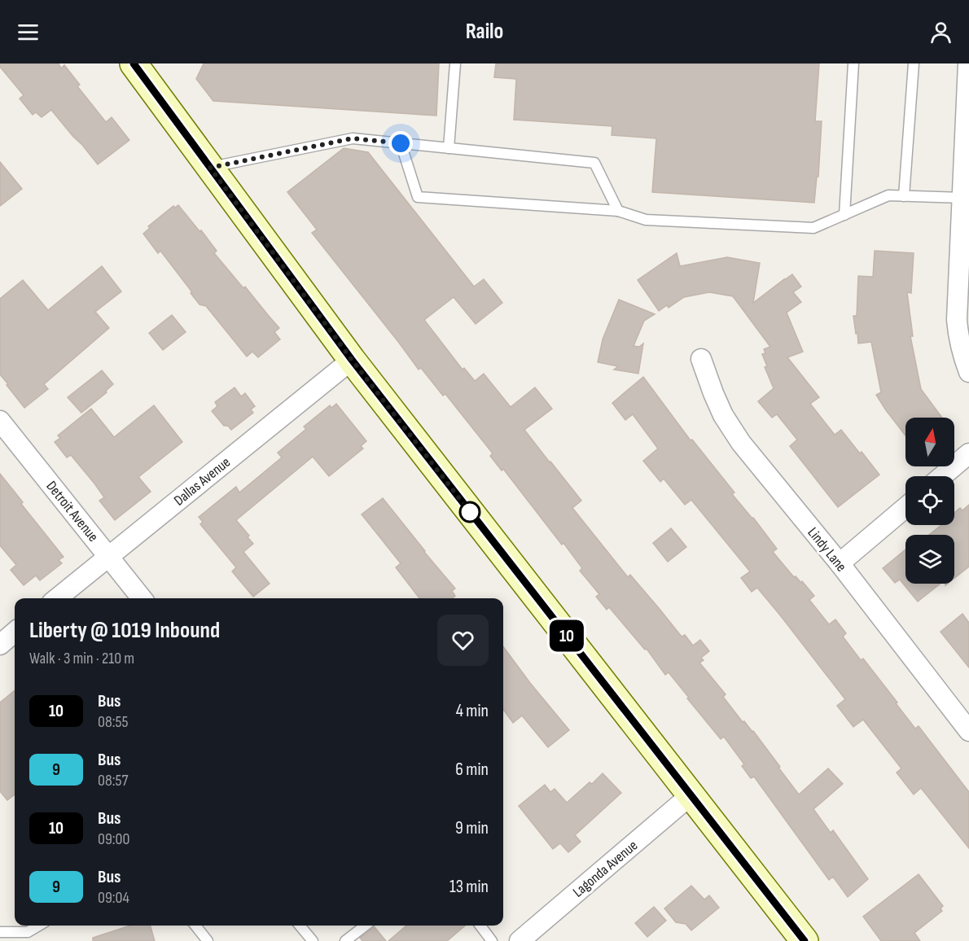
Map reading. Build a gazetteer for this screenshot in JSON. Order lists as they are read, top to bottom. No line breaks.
{"streets":{"street":["Dallas Avenue","Detroit Avenue","Lindy Lane","Lagonda Avenue"]},"crossings":[["Dallas Avenue","Detroit Avenue"]],"lines":["bus line 10"],"north":"top","page":{"header":"Railo","on_map":"10","heading":["Liberty @ 1019 Inbound","Walk · 3 min · 210 m"],"list":[{"mark":"10","name":"Bus","note":"08:55","value":"4 min"},{"mark":"9","name":"Bus","note":"08:57","value":"6 min"},{"mark":"10","name":"Bus","note":"09:00","value":"9 min"},{"mark":"9","name":"Bus","note":"09:04","value":"13 min"}]}}
